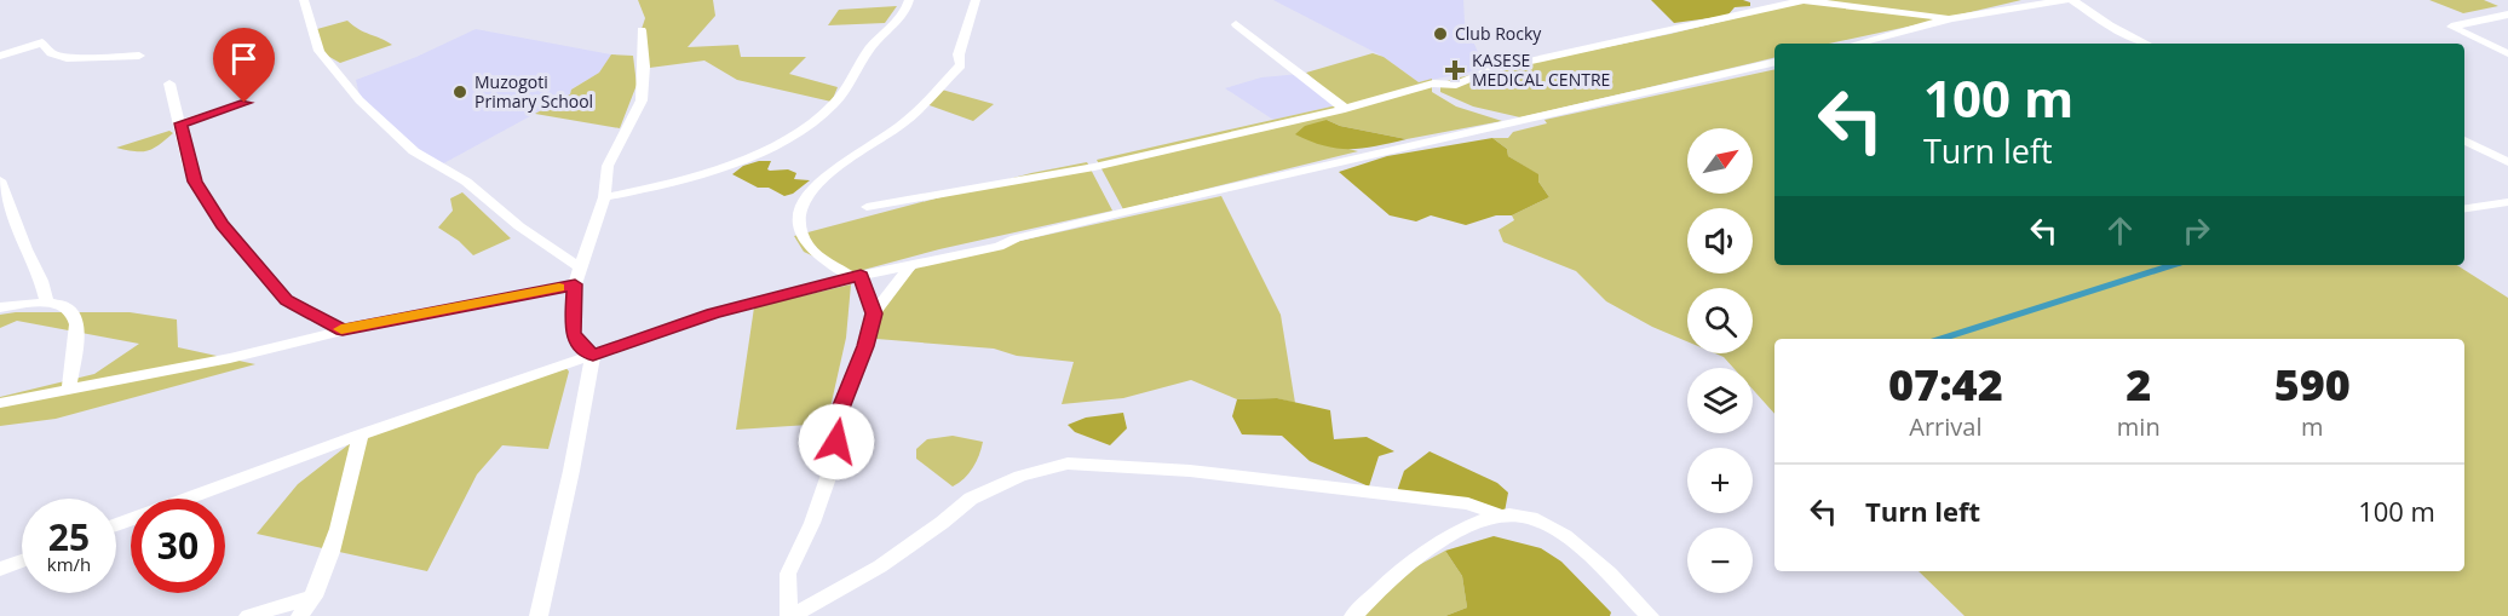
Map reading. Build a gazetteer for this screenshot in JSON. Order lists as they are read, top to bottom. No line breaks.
{"places":{"other":["Club Rocky","Muzogoti Primary School"],"health":["KASESE MEDICAL CENTRE"]},"north":"top right","page":{"turn":["100 m","Turn left"],"map_buttons":["+","−"],"eta":["07:42","Arrival","2","min","590","m"],"list":[{"name":"Turn left","value":"100 m"}],"speed":"25 km/h","limit":"30"}}
